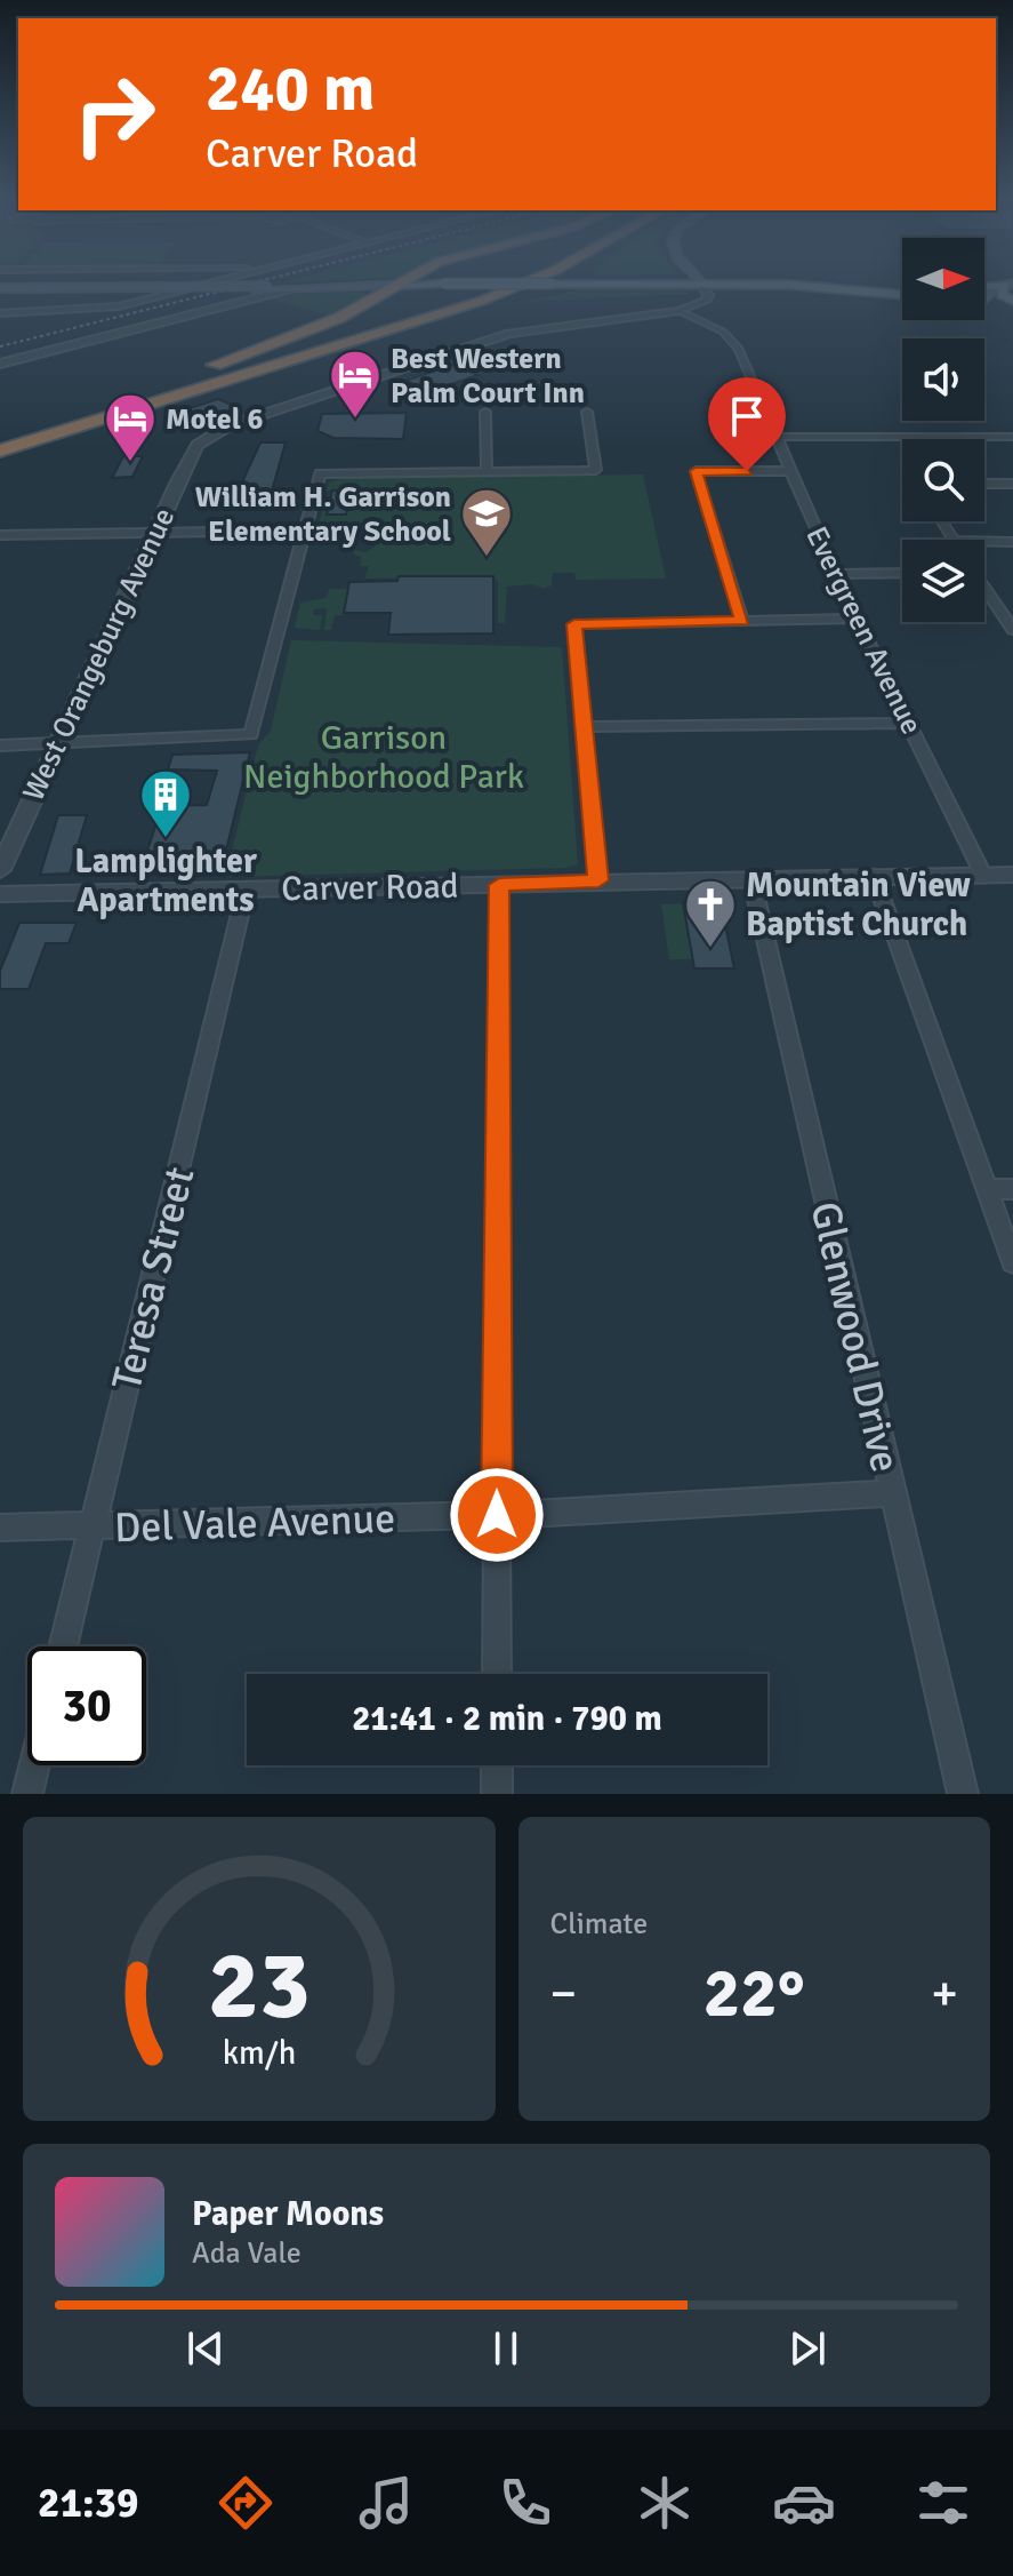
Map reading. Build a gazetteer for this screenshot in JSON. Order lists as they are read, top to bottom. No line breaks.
{"streets":{"street":["Evergreen Avenue","West Orangeburg Avenue","Carver Road","Teresa Street","Glenwood Drive","Del Vale Avenue"]},"crossings":[["Evergreen Avenue","West Orangeburg Avenue"],["Evergreen Avenue","Carver Road"],["Carver Road","Teresa Street"],["Carver Road","Glenwood Drive"],["Teresa Street","Del Vale Avenue"],["Glenwood Drive","Del Vale Avenue"]],"parks":["Garrison Neighborhood Park"],"places":{"hotel":["Best Western Palm Court Inn","Motel 6"],"school or university":["William H. Garrison Elementary School"],"building":["Lamplighter Apartments"],"church":["Mountain View Baptist Church"]},"north":"right","page":{"turn":["240 m","Carver Road"],"limit":"30","trip":"21:41 · 2 min · 790 m","tile":"Climate","heat":["−","22°","+"],"song":["Paper Moons","Ada Vale"],"tabs":"21:39","gauge":["23","km/h"]}}
